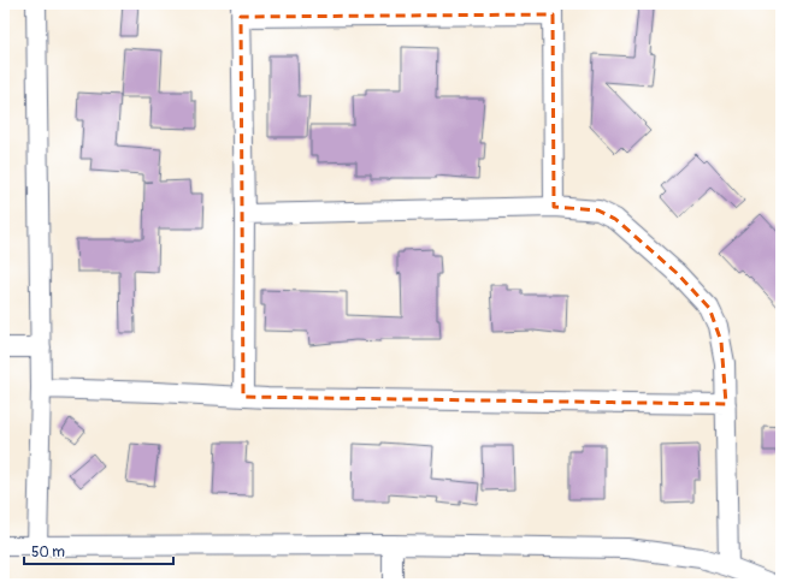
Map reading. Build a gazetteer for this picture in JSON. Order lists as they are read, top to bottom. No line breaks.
{"scale_bar":"50 m"}
